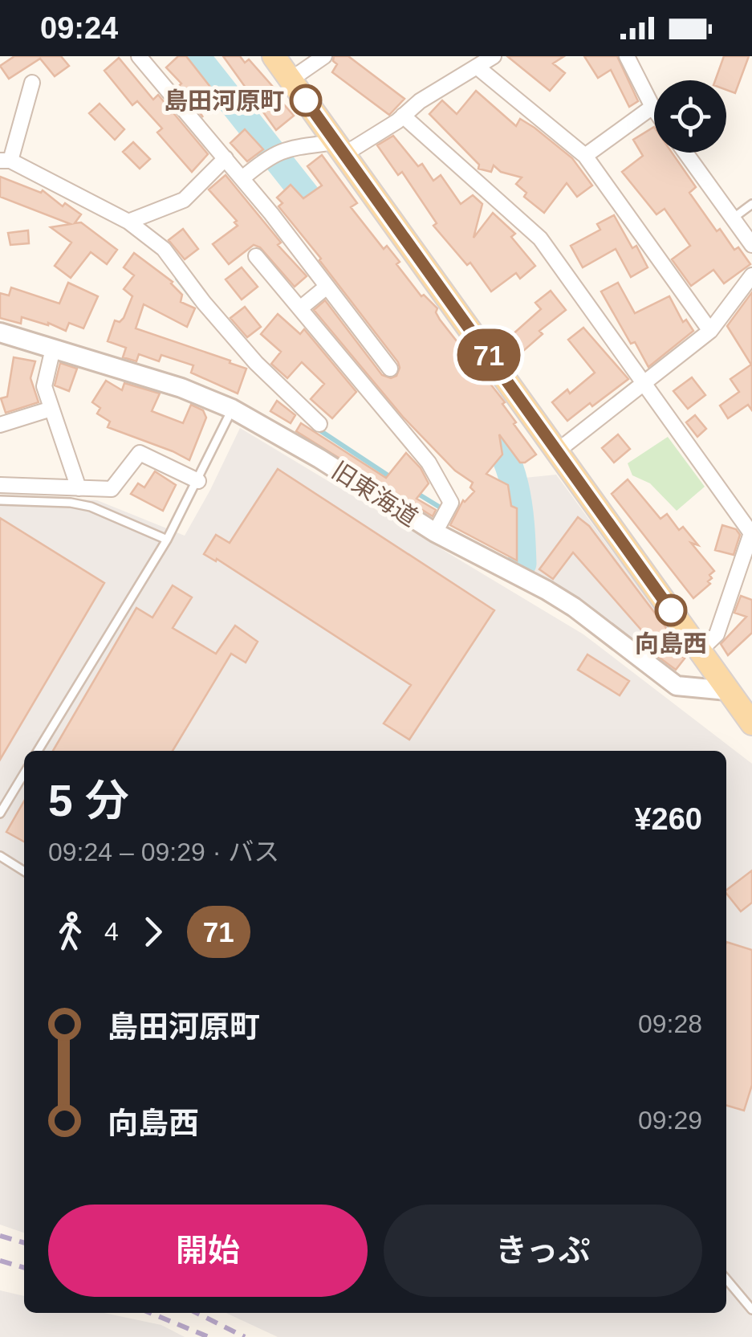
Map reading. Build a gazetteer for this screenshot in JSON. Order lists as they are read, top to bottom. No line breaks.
{"streets":{"street":["旧東海道"]},"places":["島田河原町","向島西"],"lines":["bus line 71"],"page":{"status":"09:24","on_map":"71","heading":["5 分","09:24 – 09:29 · バス","¥260"],"legs":["4","71"],"list":[{"name":"島田河原町","value":"09:28"},{"name":"向島西","value":"09:29"}],"buttons":["開始","きっぷ"]}}
